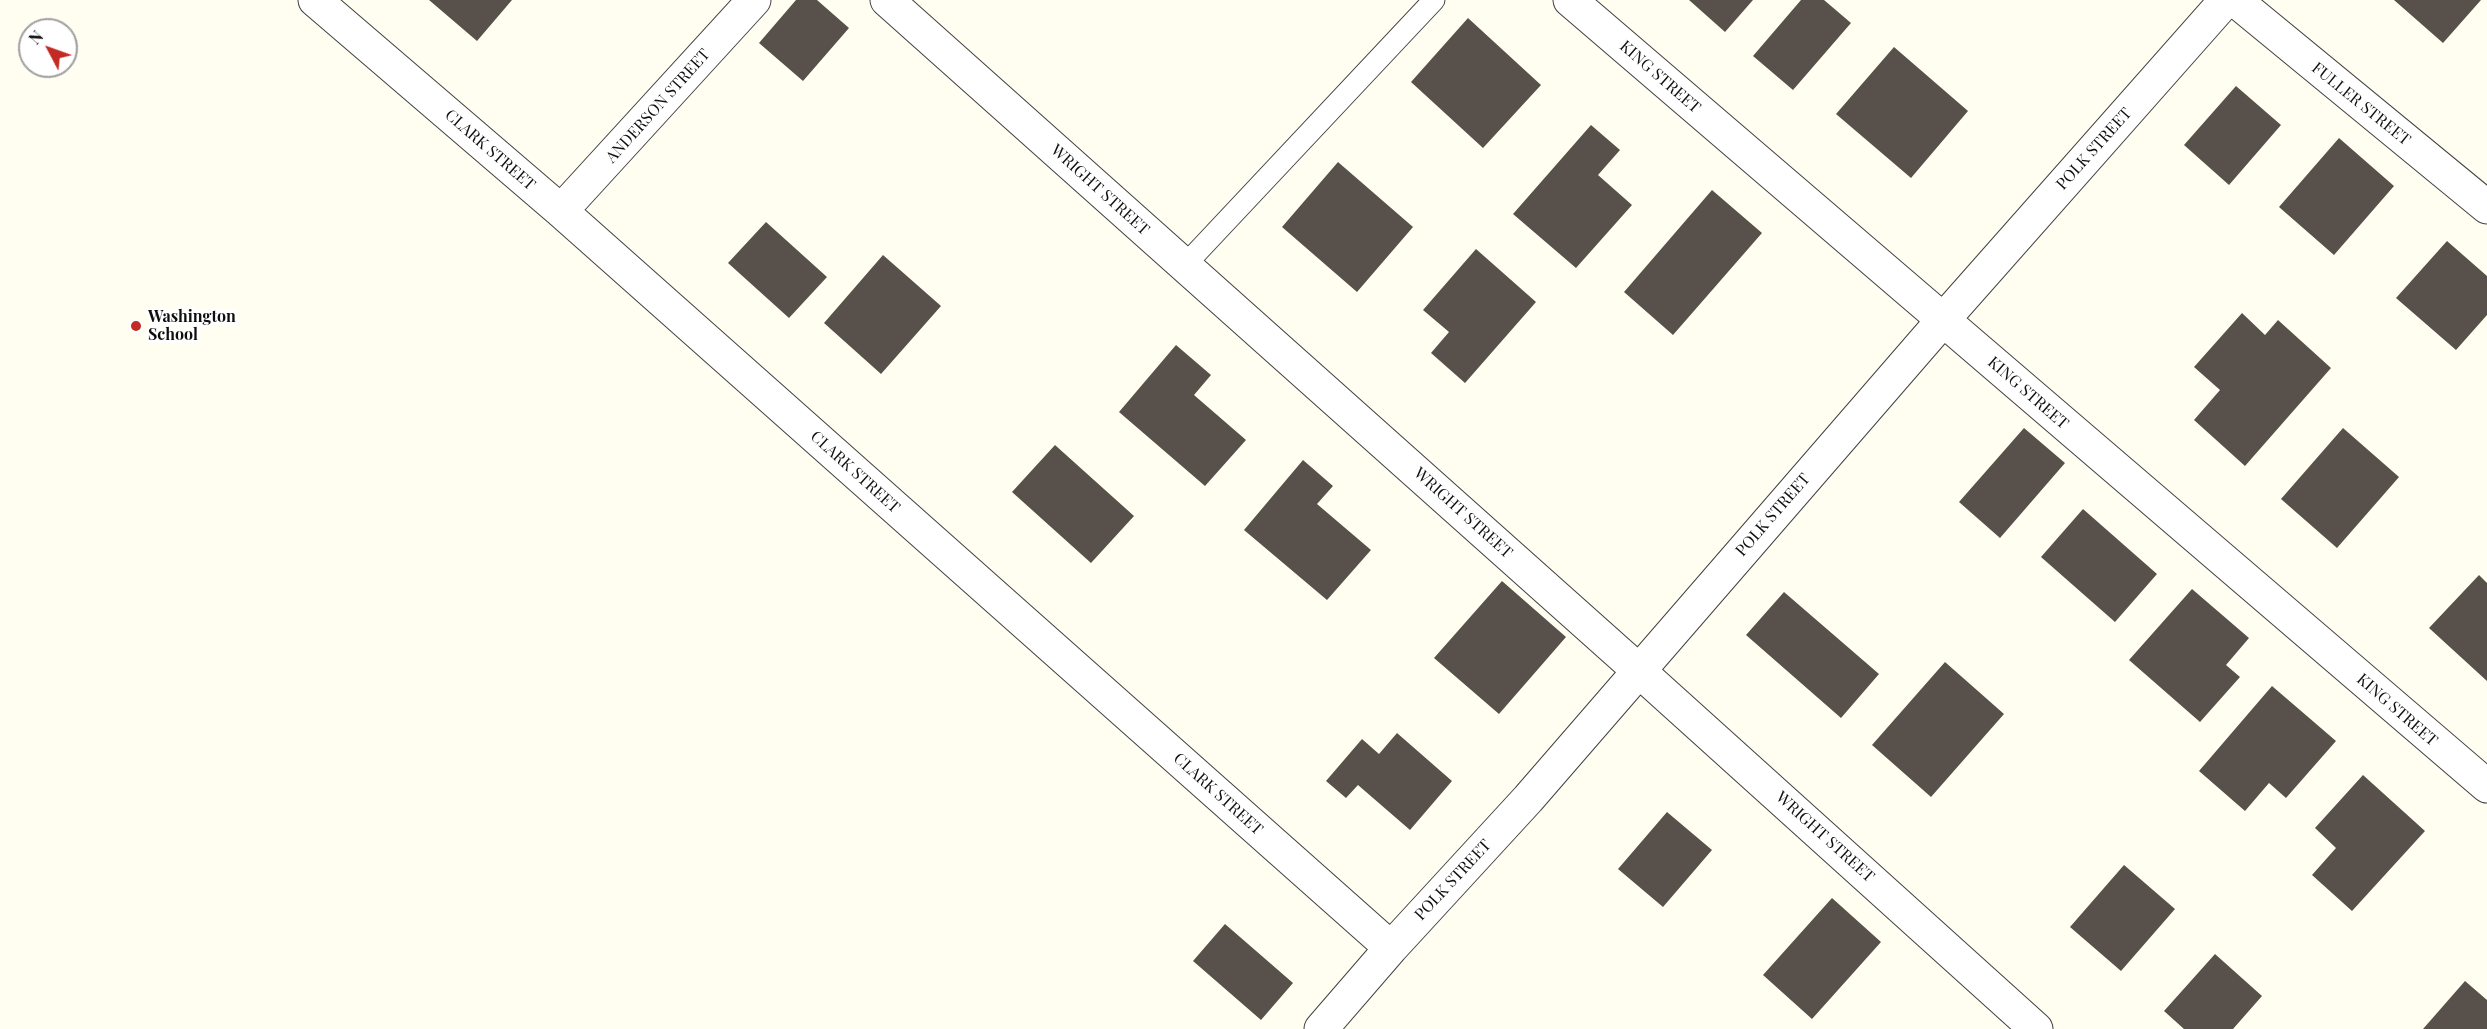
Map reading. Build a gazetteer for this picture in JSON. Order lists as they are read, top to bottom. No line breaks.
{"streets":{"street":["KING STREET","FULLER STREET","ANDERSON STREET","POLK STREET","CLARK STREET","WRIGHT STREET"]},"crossings":[["KING STREET","POLK STREET"],["ANDERSON STREET","CLARK STREET"],["POLK STREET","CLARK STREET"],["POLK STREET","WRIGHT STREET"]],"places":["Washington School"],"north":"top left"}
